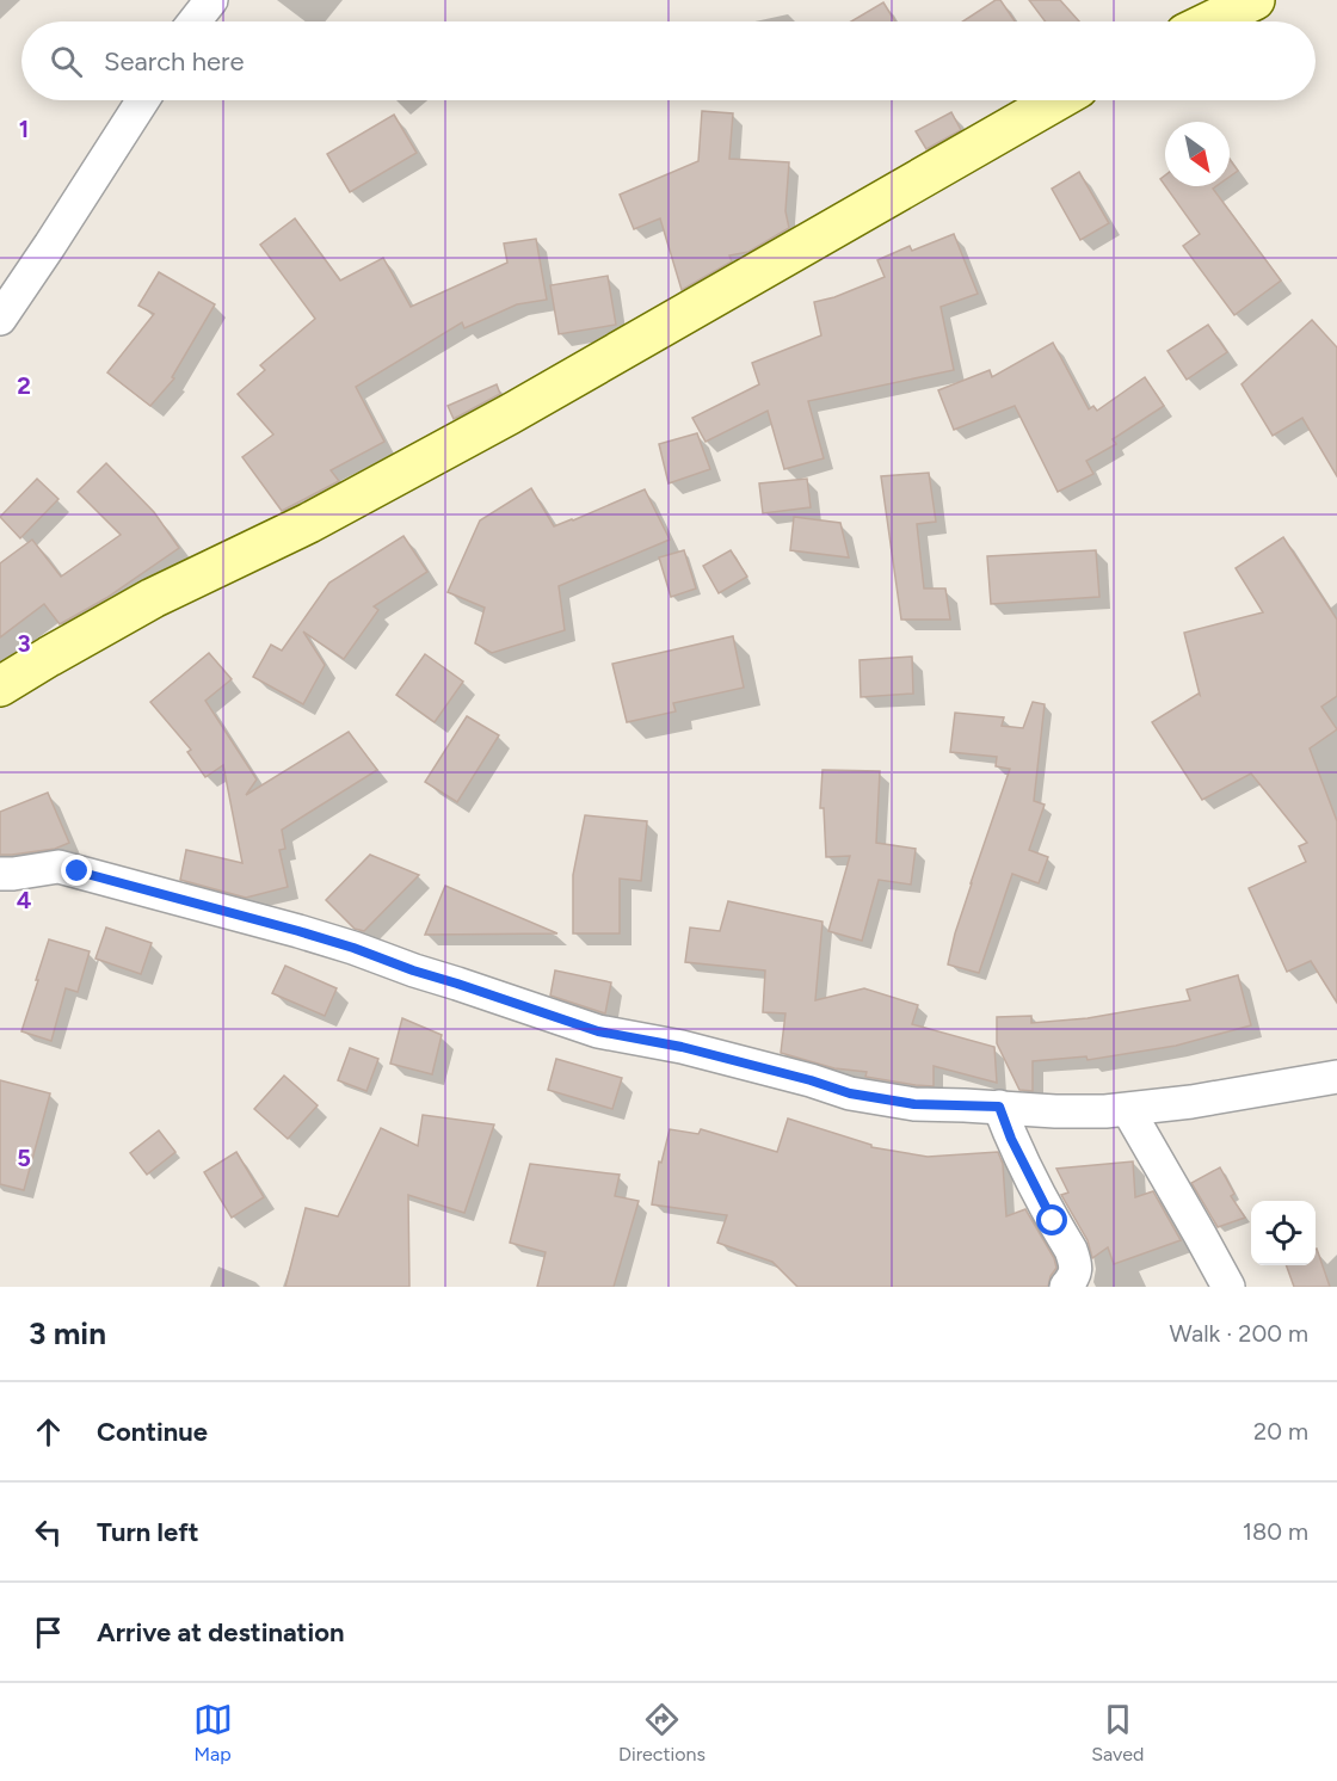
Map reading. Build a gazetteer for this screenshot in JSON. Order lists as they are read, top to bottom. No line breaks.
{"north":"bottom right","page":{"search":"Search here","heading":["3 min","Walk · 200 m"],"list":[["Continue","20 m"],["Turn left","180 m"],"Arrive at destination"],"nav":["Map","Directions","Saved"]},"grid":{"rows":["1","2","3","4","5"]}}
